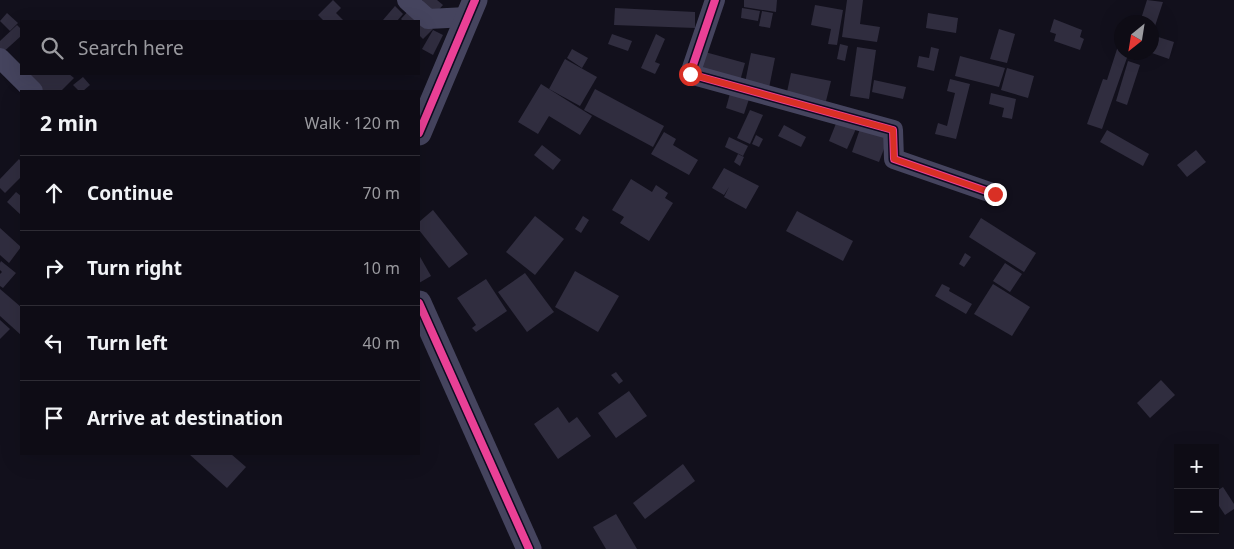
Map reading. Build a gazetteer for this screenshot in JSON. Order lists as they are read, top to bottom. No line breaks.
{"north":"bottom left","page":{"search":"Search here","heading":["2 min","Walk · 120 m"],"list":[["Continue","70 m"],["Turn right","10 m"],["Turn left","40 m"],"Arrive at destination"],"map_buttons":["+","−"]}}
